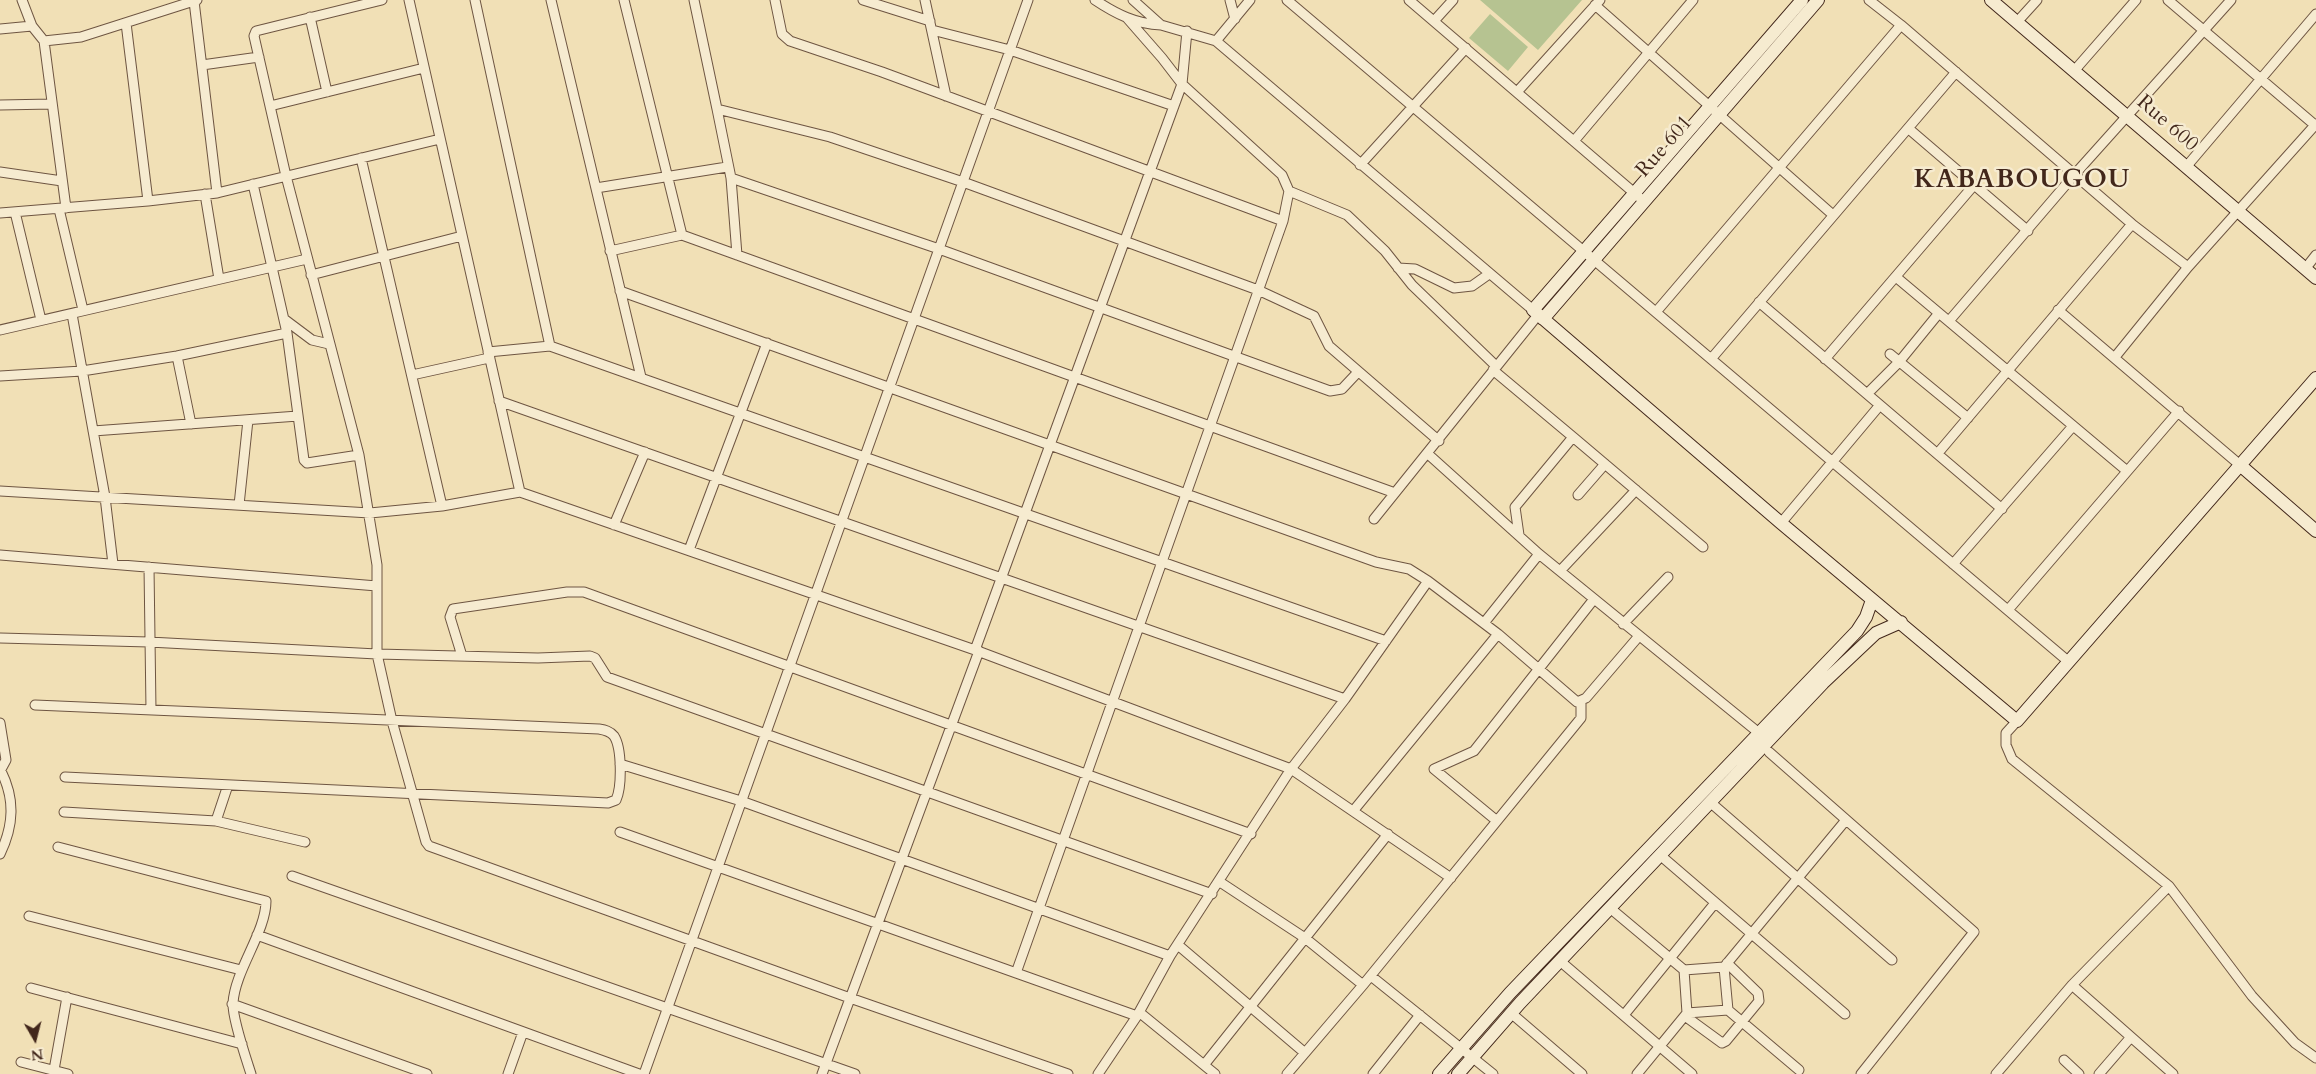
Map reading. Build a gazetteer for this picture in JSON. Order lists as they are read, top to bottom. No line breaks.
{"streets":{"street":["Rue 600","Rue 601"]},"districts":["KABABOUGOU"],"north":"bottom"}
